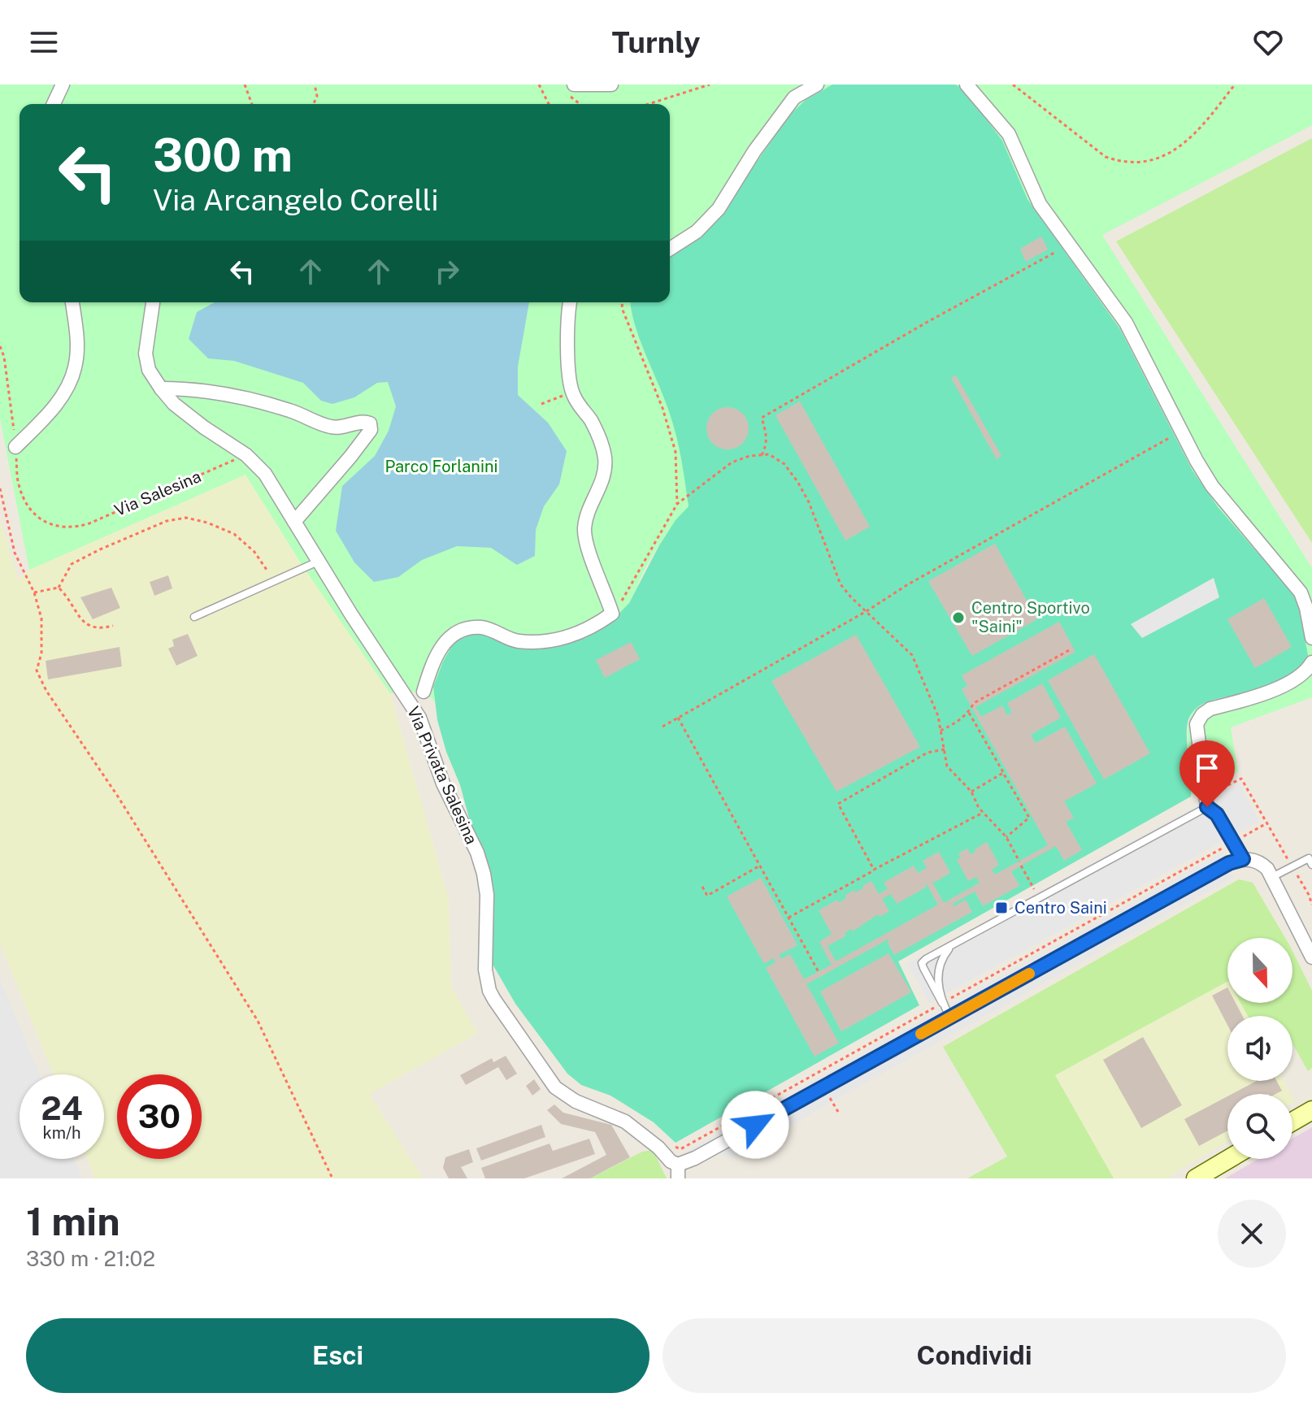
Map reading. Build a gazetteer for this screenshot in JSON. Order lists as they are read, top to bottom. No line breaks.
{"streets":{"street":["Via Privata Salesina"],"path":["Via Salesina"]},"parks":["Parco Forlanini"],"places":{"other":["Centro Sportivo \"Saini\""],"transit":["Centro Saini"]},"north":"bottom","page":{"header":"Turnly","turn":["300 m","Via Arcangelo Corelli"],"speed":"24 km/h","limit":"30","heading":["1 min","330 m · 21:02"],"buttons":["Esci","Condividi"]}}
